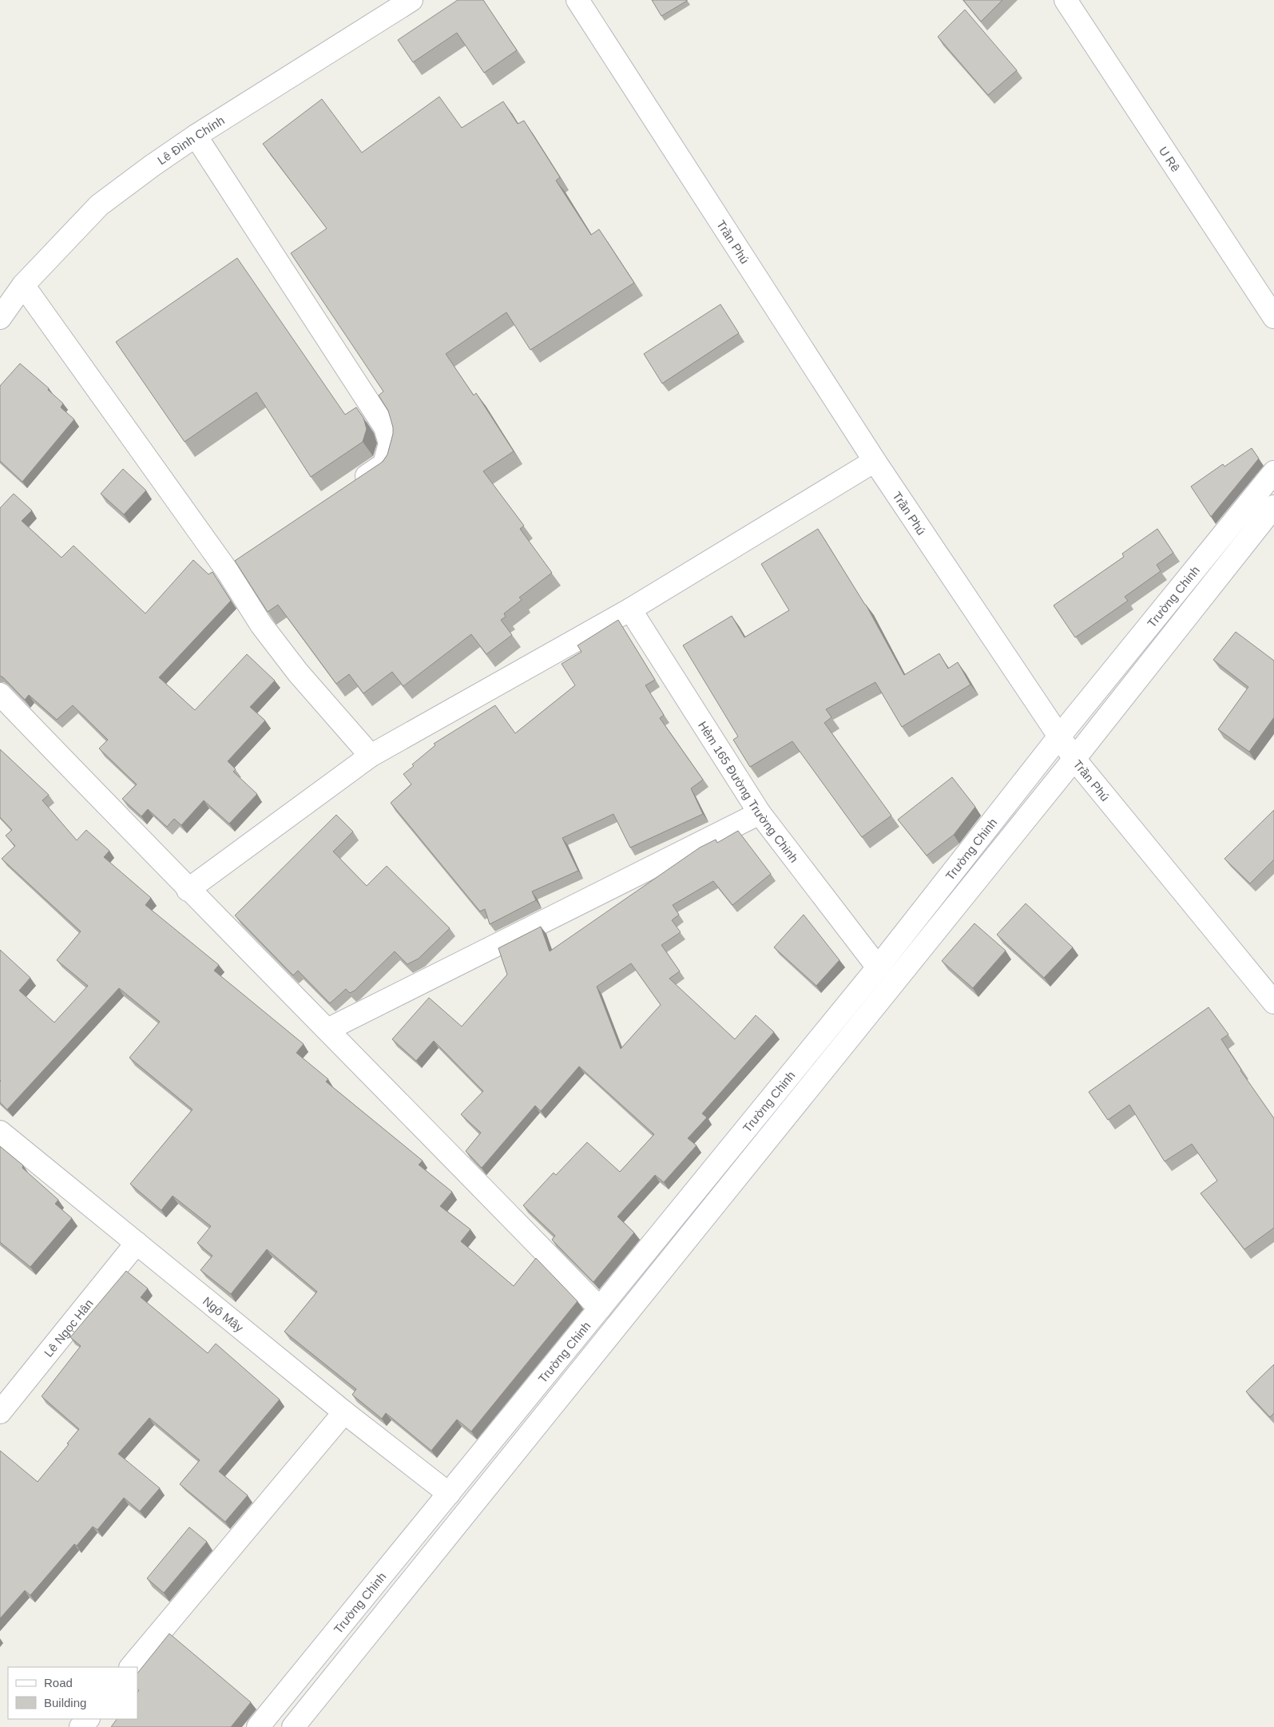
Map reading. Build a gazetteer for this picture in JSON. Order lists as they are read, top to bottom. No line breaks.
{"streets":{"street":["Lê Đình Chính","U Rê","Trần Phú","Trường Chinh","Hẻm 165 Đường Trường Chinh","Ngô Mây","Lê Ngọc Hân"]},"crossings":[["Trần Phú","Trường Chinh"],["Trường Chinh","Hẻm 165 Đường Trường Chinh"],["Trường Chinh","Ngô Mây"],["Ngô Mây","Lê Ngọc Hân"]],"legend":["Road","Building"]}
